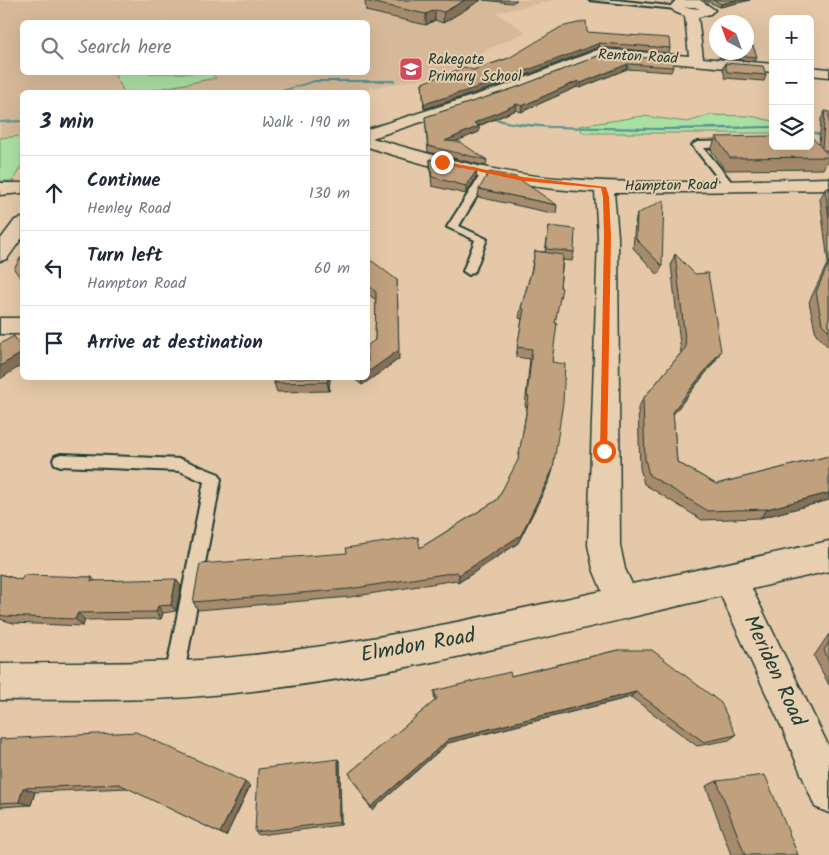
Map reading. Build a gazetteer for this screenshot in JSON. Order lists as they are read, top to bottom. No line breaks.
{"streets":{"street":["Renton Road","Hampton Road","Elmdon Road","Meriden Road"]},"crossings":[["Elmdon Road","Meriden Road"]],"places":{"school or university":["Rakegate Primary School"]},"north":"top left","page":{"map_buttons":["+","−"],"search":"Search here","heading":["3 min","Walk · 190 m"],"list":[["Continue","Henley Road","130 m"],["Turn left","Hampton Road","60 m"],"Arrive at destination"]}}
